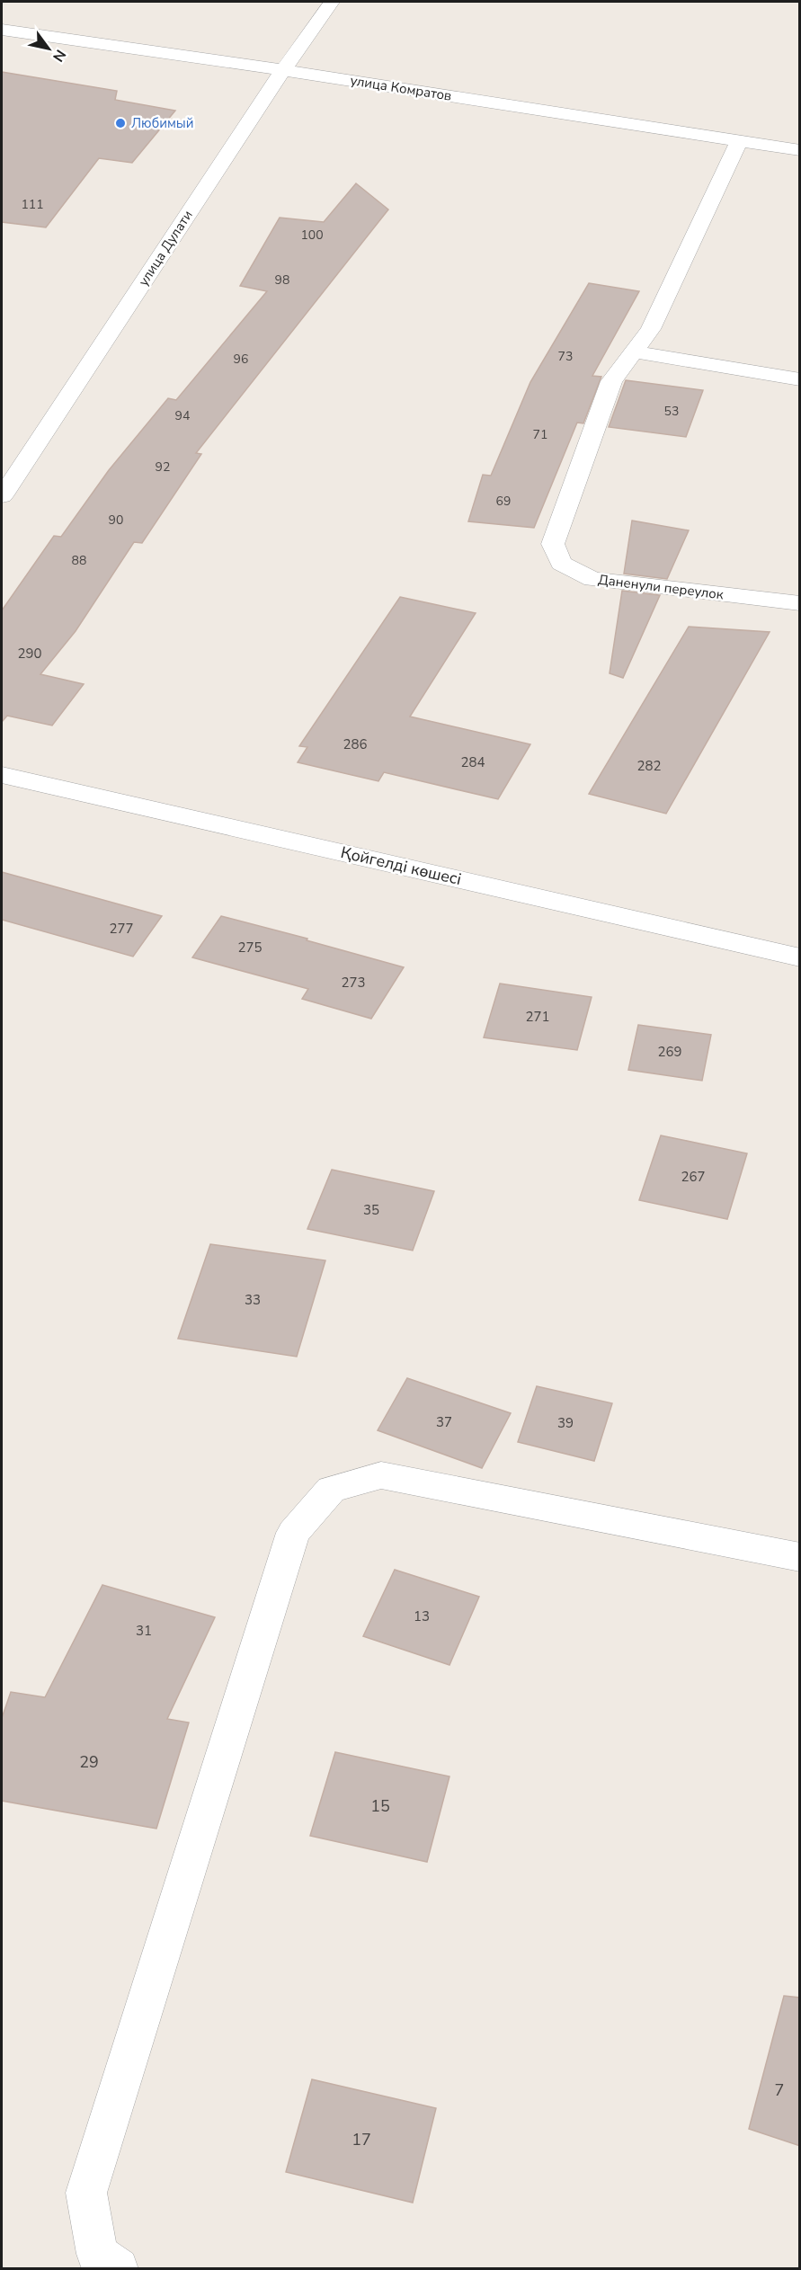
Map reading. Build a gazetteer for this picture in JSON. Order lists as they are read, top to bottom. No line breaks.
{"streets":{"street":["улица Комратов","улица Дулати","Даненули переулок","Қойгелді көшесі"]},"crossings":[["улица Комратов","улица Дулати"],["улица Комратов","Даненули переулок"]],"places":["Любимый"],"house_numbers":["111","100","98","73","96","53","94","71","92","69","90","88","290","286","284","282","277","275","273","271","269","267","35","33","37","39","13","31","29","15","7","17"],"north":"bottom right"}
